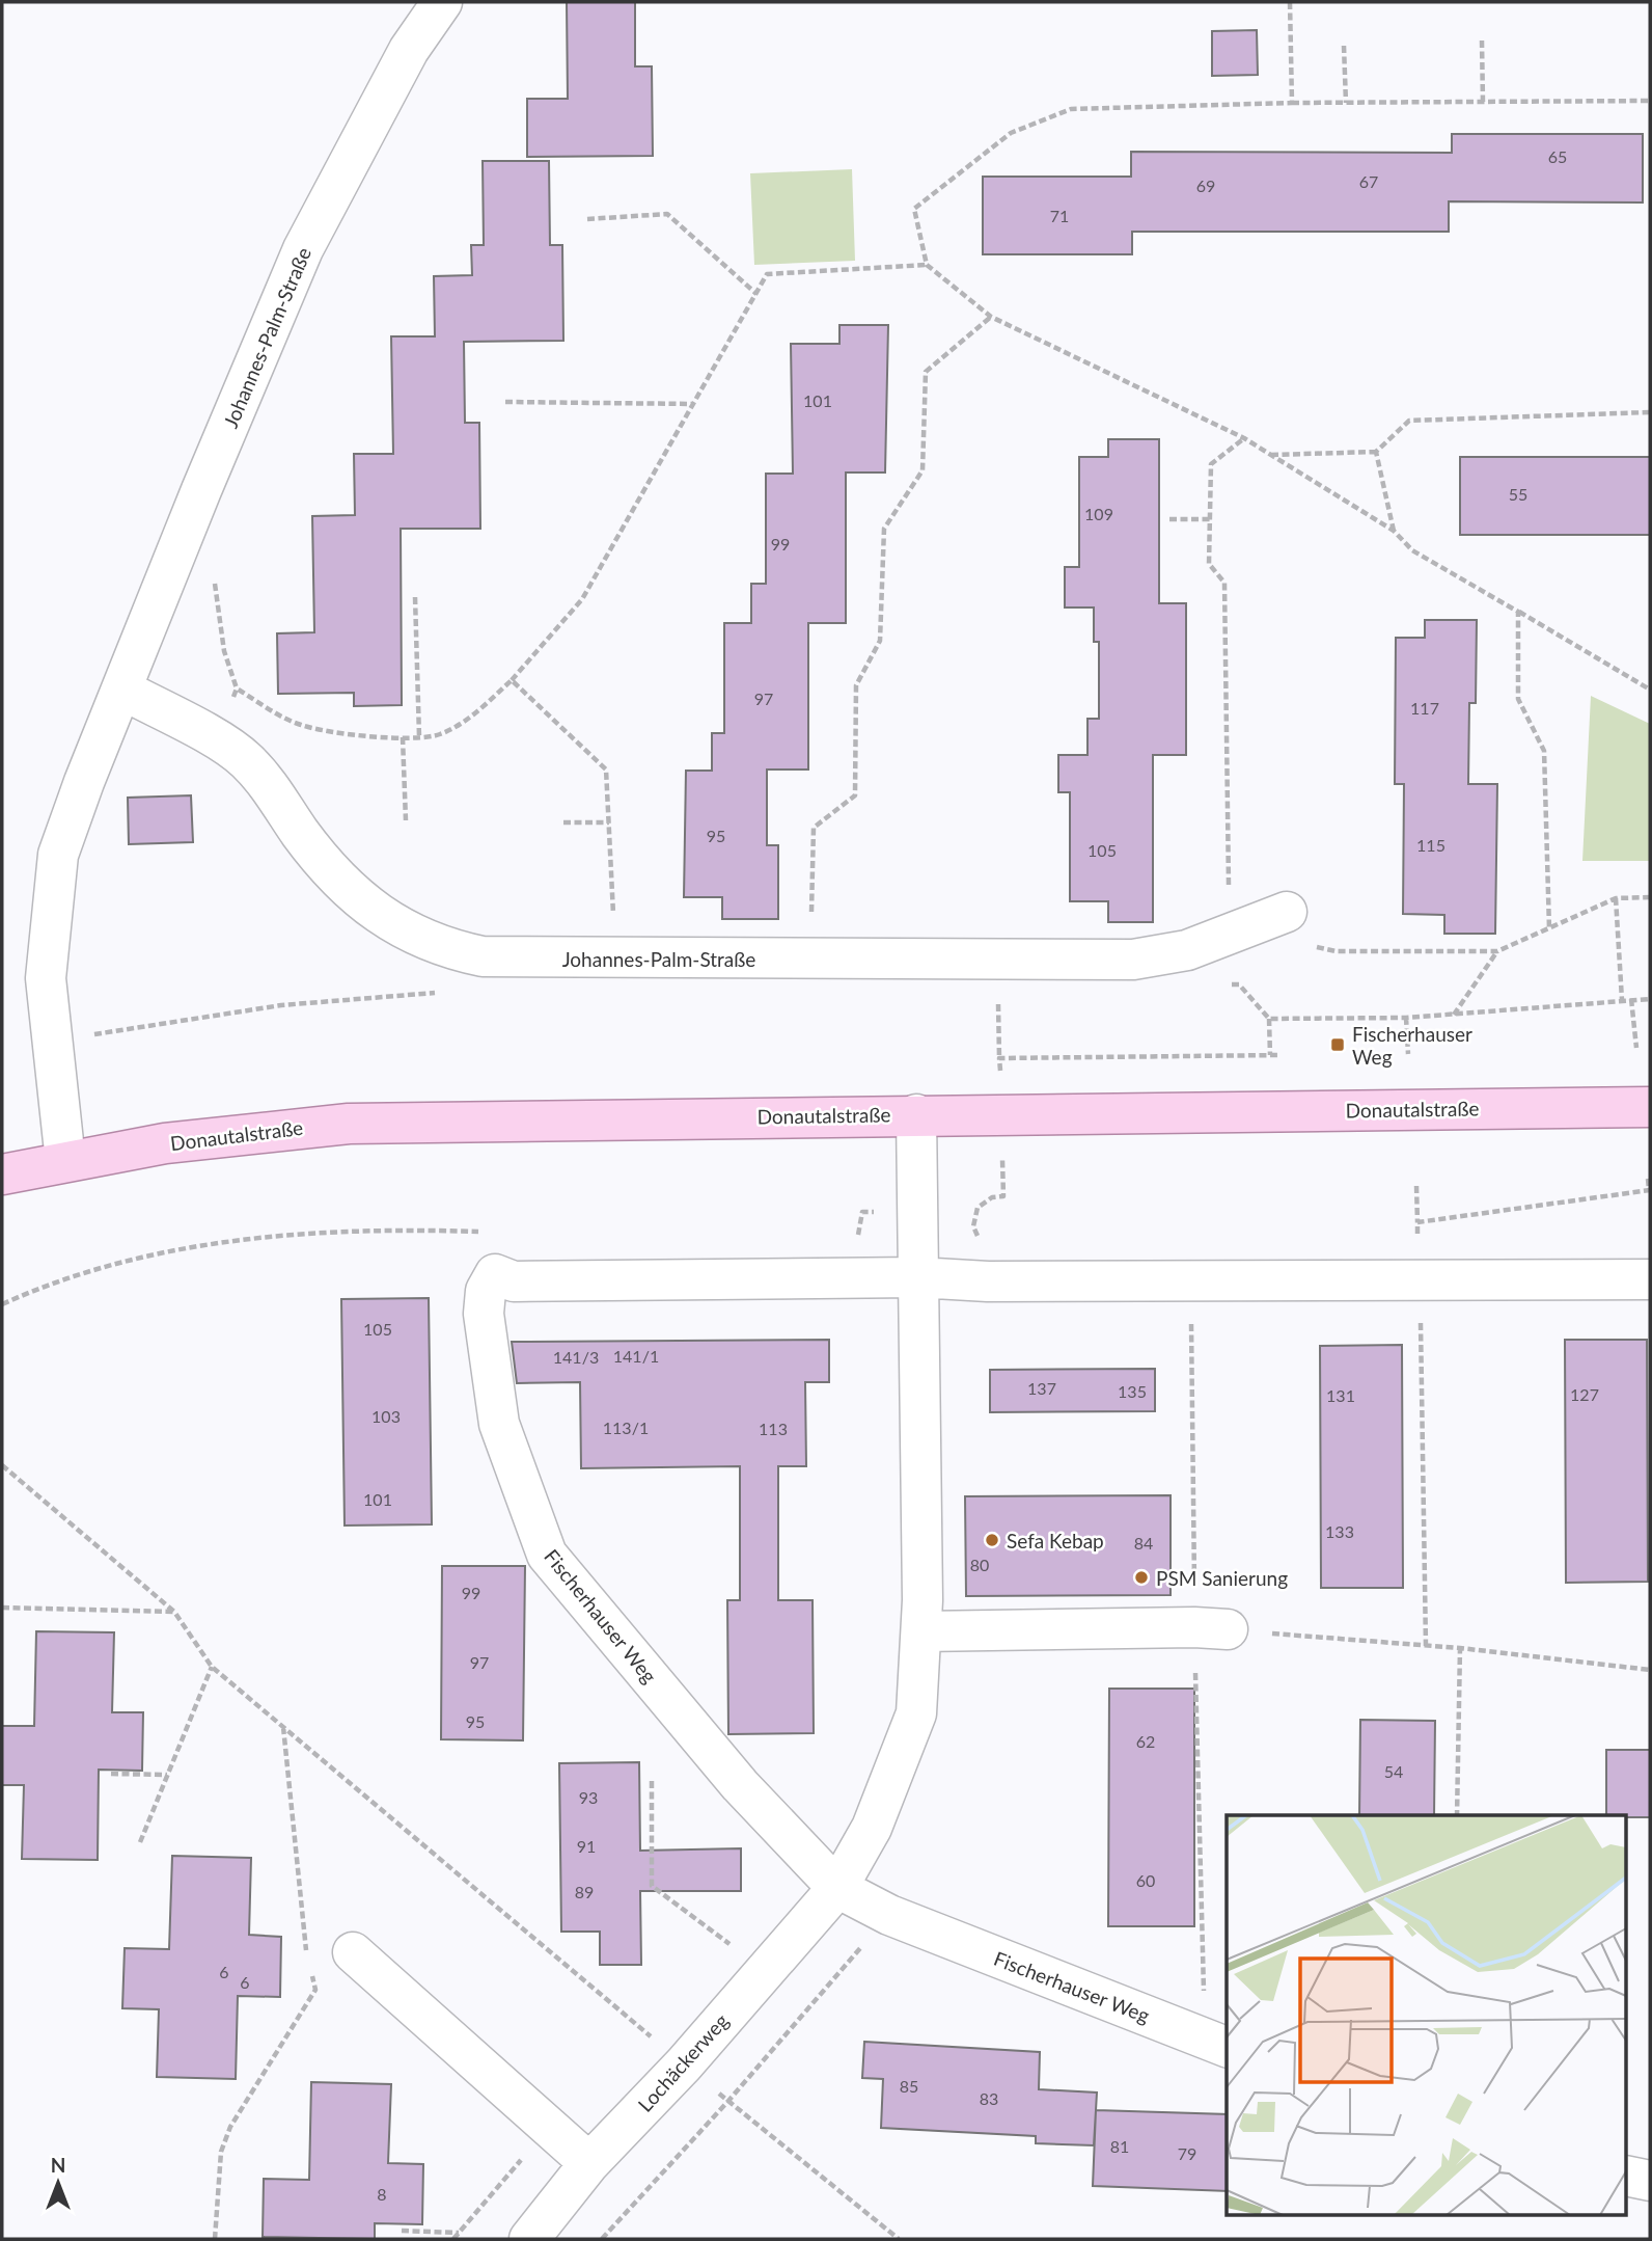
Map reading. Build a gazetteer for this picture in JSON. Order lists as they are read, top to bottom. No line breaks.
{"streets":{"main road":["Donautalstraße"],"street":["Johannes-Palm-Straße","Fischerhauser Weg","Lochäckerweg"]},"crossings":[["Johannes-Palm-Straße","Donautalstraße"],["Fischerhauser Weg","Lochäckerweg"]],"places":{"transit":["Fischerhauser Weg"],"other":["Sefa Kebap","PSM Sanierung"]},"house_numbers":["65","67","69","71","101","55","109","99","97","117","95","115","105","105","141/1","141/3","137","135","127","131","103","113/1","113","101","133","84","80","99","97","95","62","54","93","91","60","89","6","6","85","83","81","79","8"],"north":"top"}
